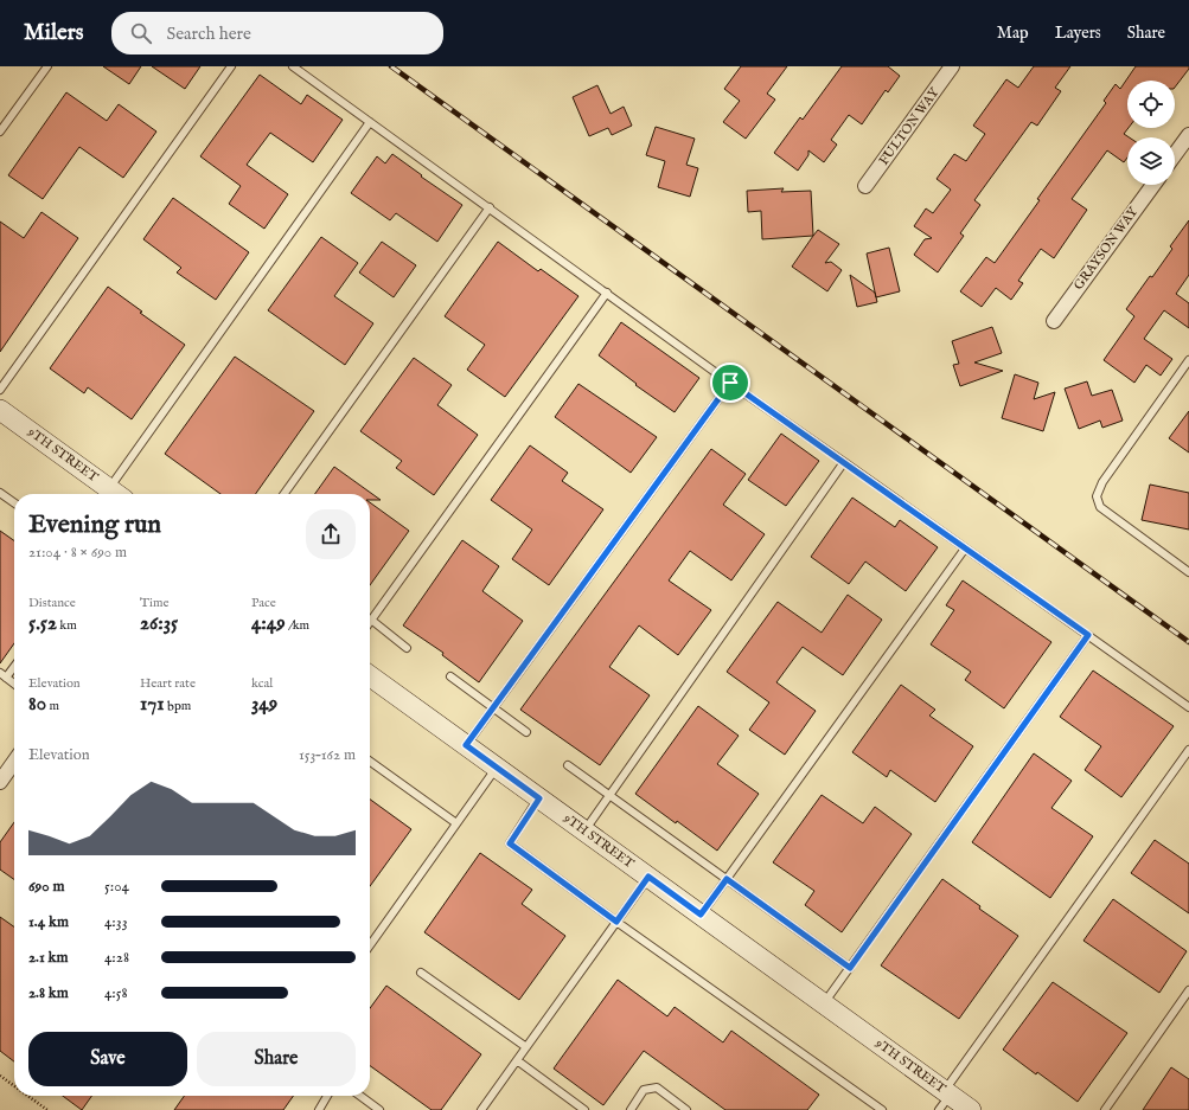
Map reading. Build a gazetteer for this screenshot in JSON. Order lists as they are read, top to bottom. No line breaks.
{"streets":{"street":["FULTON WAY","GRAYSON WAY","9TH STREET"]},"page":{"header":"Milers","search":"Search here","nav":["Map","Layers","Share"],"heading":["Evening run","21:04 · 8 × 690 m"],"stats":[["Distance","5.52 km"],["Time","26:35"],["Pace","4:49 /km"],["Elevation","80 m"],["Heart rate","171 bpm"],["kcal","349"]],"chart":["Elevation","153–162 m"],"list":[{"name":"690 m","note":"5:04"},{"name":"1.4 km","note":"4:33"},{"name":"2.1 km","note":"4:28"},{"name":"2.8 km","note":"4:58"}],"buttons":["Save","Share"]}}
